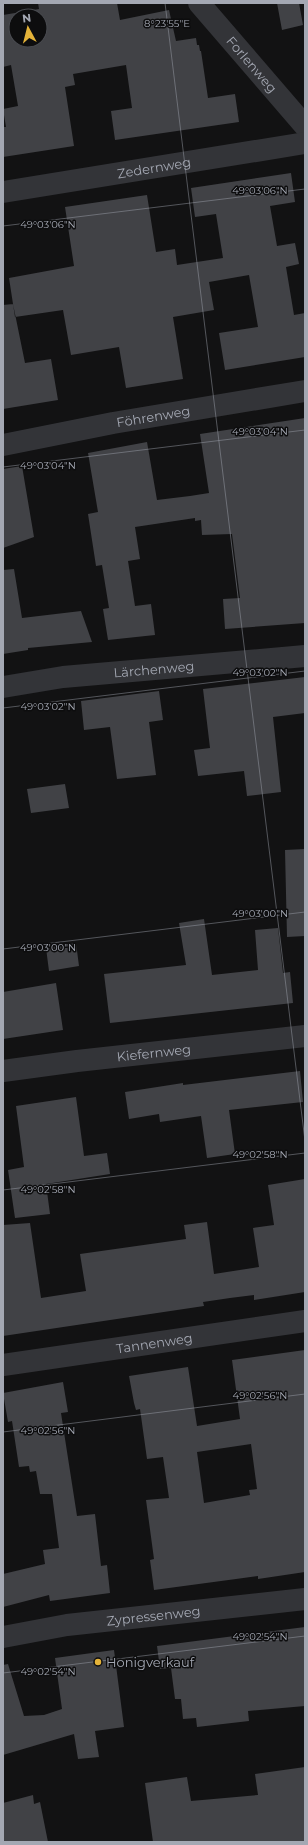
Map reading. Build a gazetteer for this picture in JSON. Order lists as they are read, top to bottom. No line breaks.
{"streets":{"street":["Forlenweg","Zedernweg","Föhrenweg","Lärchenweg","Kiefernweg","Tannenweg","Zypressenweg"]},"places":["Honigverkauf"],"north":"top","coordinates":["8°23'55\"E","49°03'06\"N","49°03'04\"N","49°03'02\"N","49°03'00\"N","49°02'58\"N","49°02'56\"N","49°02'54\"N"]}
